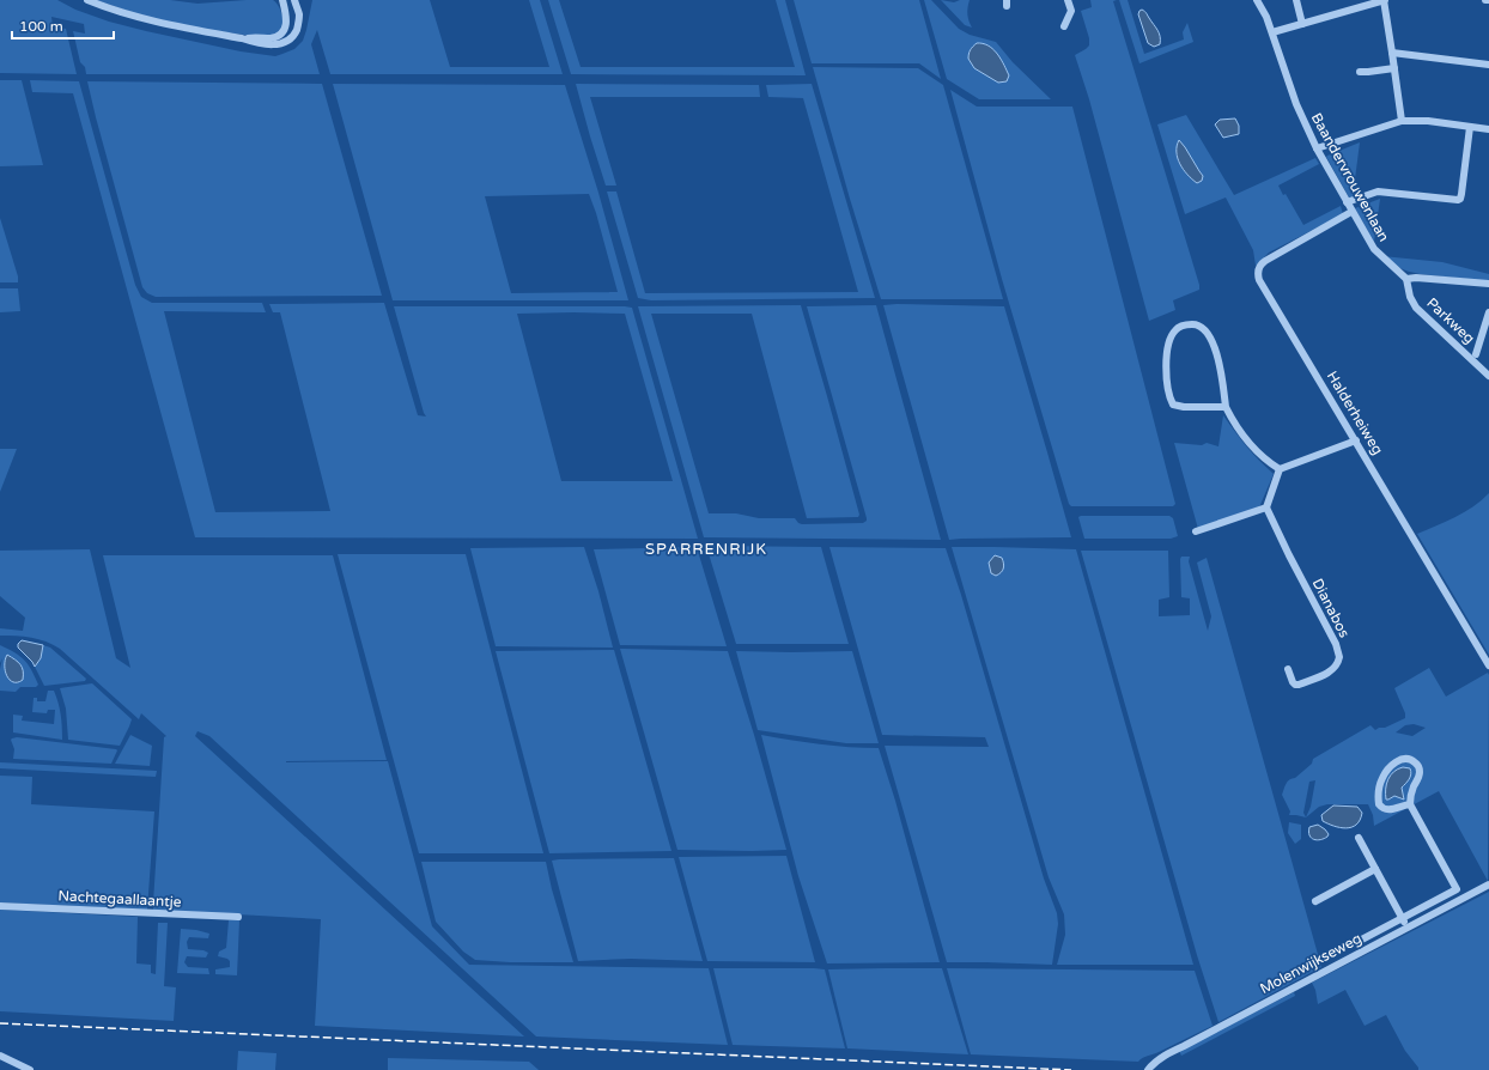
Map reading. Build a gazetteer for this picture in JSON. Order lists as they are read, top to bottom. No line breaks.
{"streets":{"street":["Baandervrouwenlaan","Parkweg","Halderheiweg","Dianabos","Nachtegaallaantje","Molenwijkseweg"]},"crossings":[["Baandervrouwenlaan","Parkweg"],["Baandervrouwenlaan","Halderheiweg"]],"districts":["SPARRENRIJK"],"scale_bar":"100 m"}
